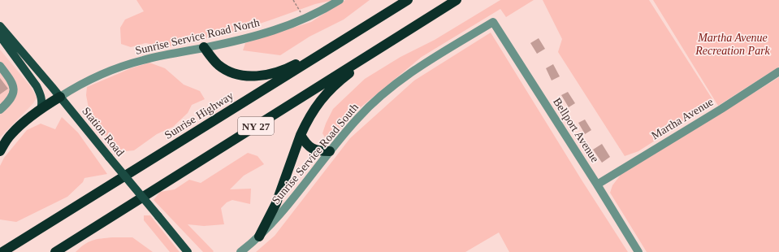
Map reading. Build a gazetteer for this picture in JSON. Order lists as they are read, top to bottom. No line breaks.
{"streets":{"highway":["Sunrise Highway","NY 27"],"main road":["Station Road"],"street":["Sunrise Service Road North","Martha Avenue","Bellport Avenue","Sunrise Service Road South"]},"crossings":[["Sunrise Service Road North","Station Road"],["Martha Avenue","Bellport Avenue"],["Bellport Avenue","Sunrise Service Road South"]],"parks":["Martha Avenue Recreation Park"]}
